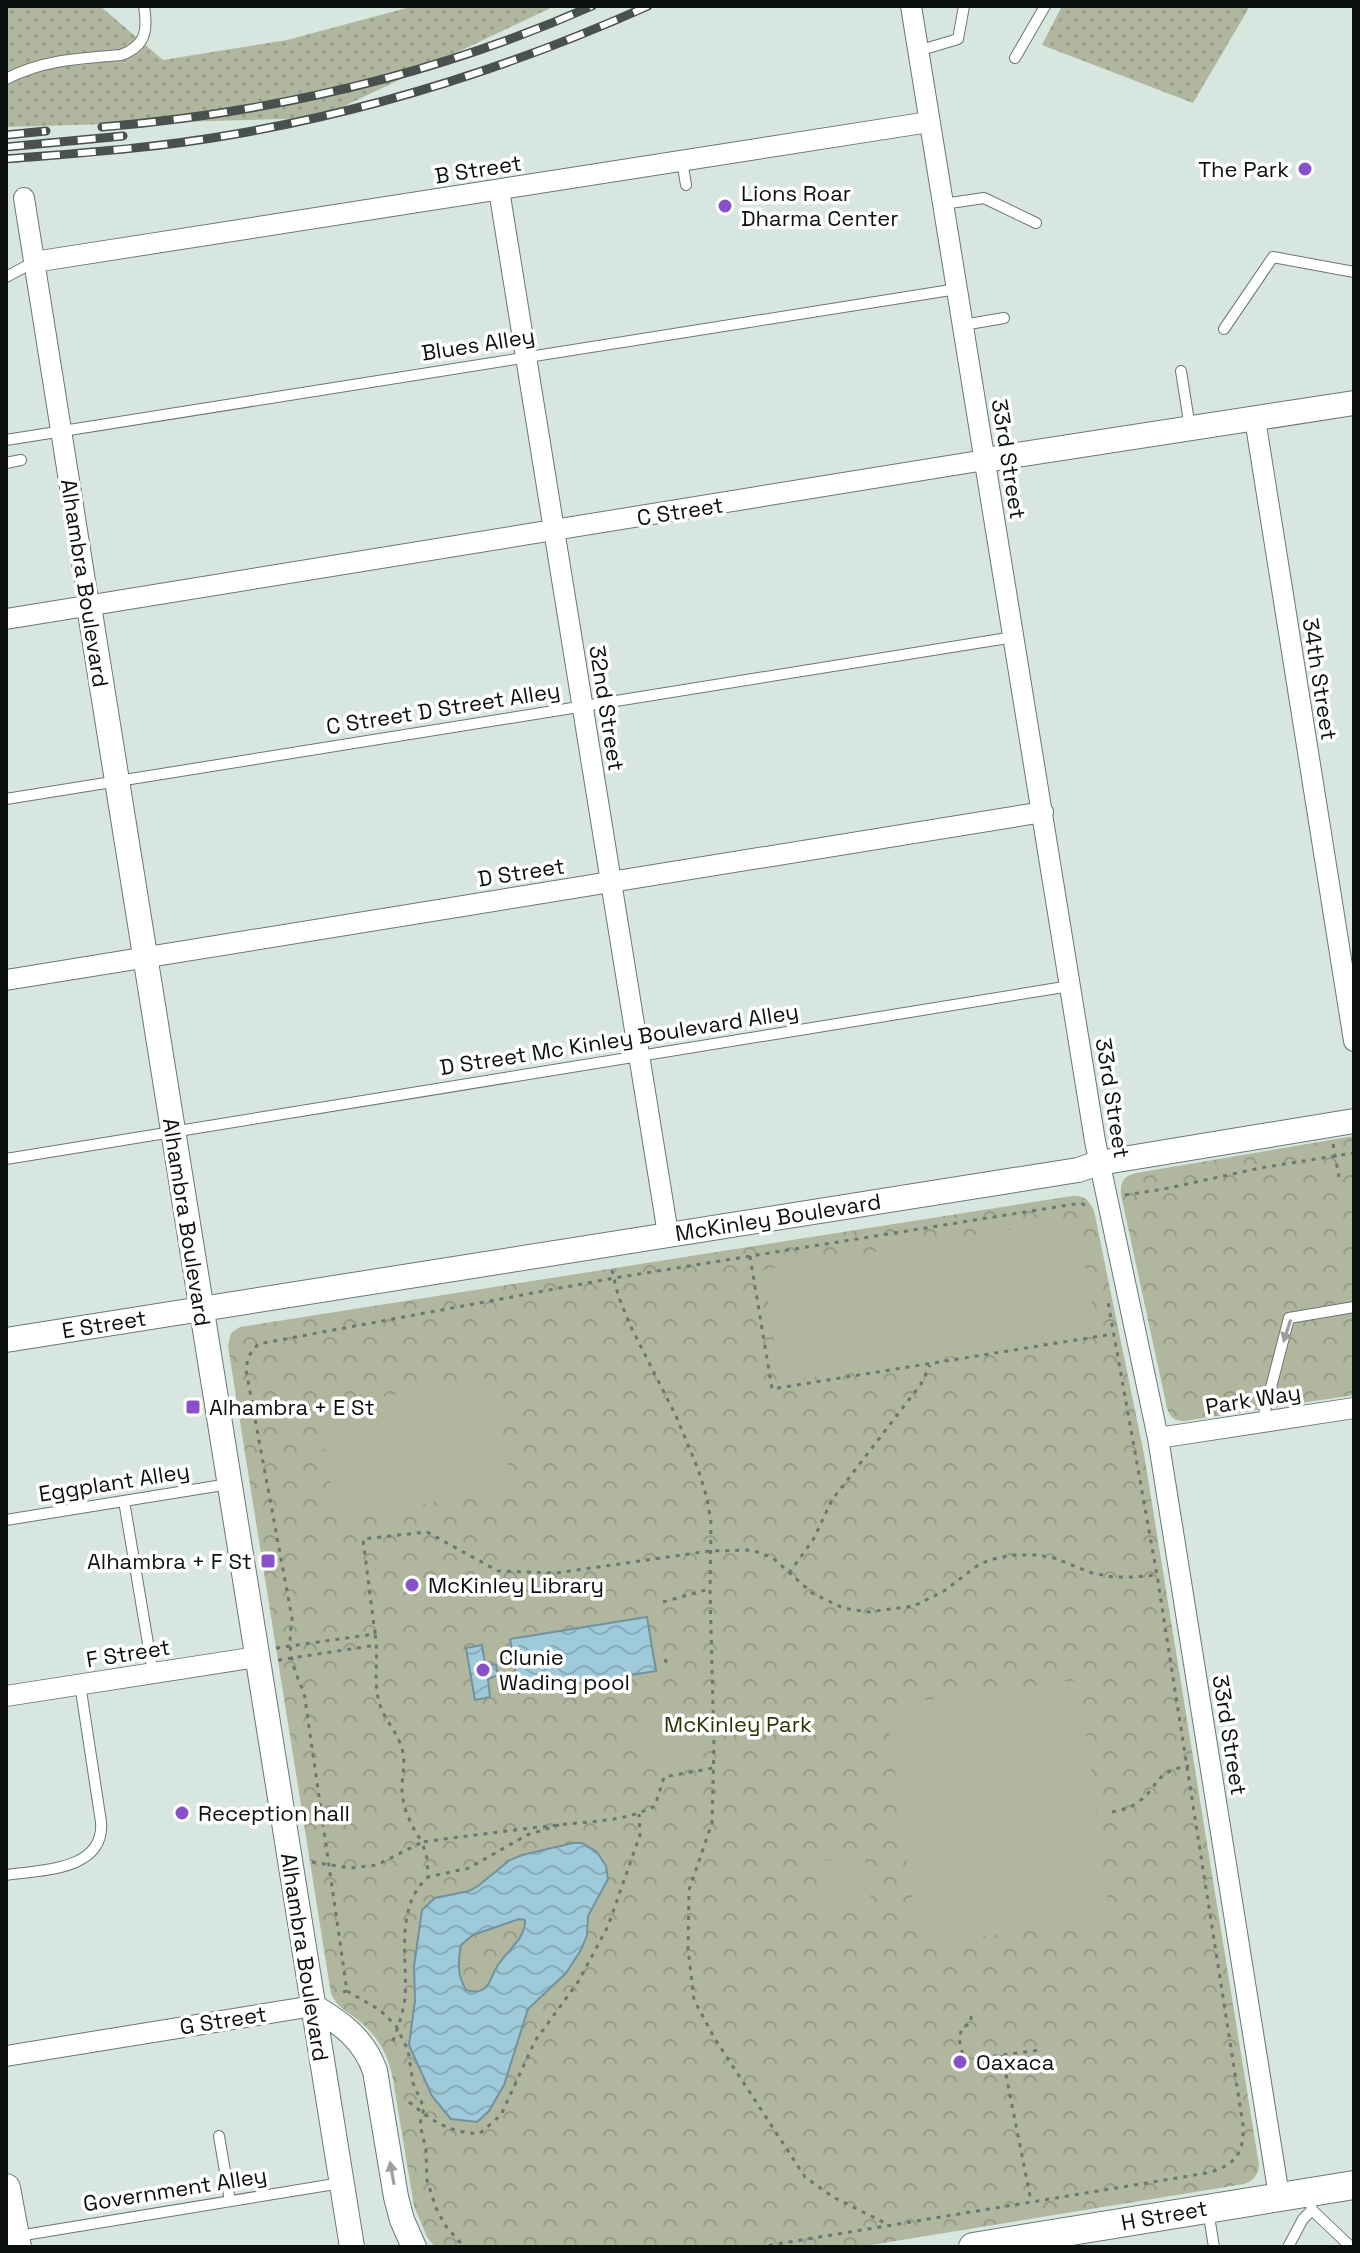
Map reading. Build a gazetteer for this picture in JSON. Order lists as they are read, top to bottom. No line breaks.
{"streets":{"main road":["H Street"],"street":["B Street","33rd Street","C Street","Alhambra Boulevard","34th Street","32nd Street","D Street","McKinley Boulevard","E Street","Park Way","F Street","G Street"],"lane":["Blues Alley","C Street D Street Alley","D Street Mc Kinley Boulevard Alley","Eggplant Alley","Government Alley"]},"crossings":[["B Street","33rd Street"],["B Street","Alhambra Boulevard"],["B Street","32nd Street"],["Blues Alley","33rd Street"],["Blues Alley","Alhambra Boulevard"],["Blues Alley","32nd Street"],["33rd Street","C Street"],["33rd Street","C Street D Street Alley"],["33rd Street","D Street"],["33rd Street","D Street Mc Kinley Boulevard Alley"],["33rd Street","McKinley Boulevard"],["33rd Street","Park Way"],["33rd Street","H Street"],["C Street","Alhambra Boulevard"],["C Street","34th Street"],["C Street","32nd Street"],["Alhambra Boulevard","C Street D Street Alley"],["Alhambra Boulevard","D Street"],["Alhambra Boulevard","D Street Mc Kinley Boulevard Alley"],["Alhambra Boulevard","McKinley Boulevard"],["Alhambra Boulevard","E Street"],["Alhambra Boulevard","Eggplant Alley"],["Alhambra Boulevard","F Street"],["Alhambra Boulevard","G Street"],["Alhambra Boulevard","Government Alley"],["C Street D Street Alley","32nd Street"],["32nd Street","D Street"],["32nd Street","D Street Mc Kinley Boulevard Alley"],["32nd Street","McKinley Boulevard"],["McKinley Boulevard","E Street"]],"parks":["McKinley Park"],"places":{"other":["The Park","Lions Roar Dharma Center","McKinley Library","Clunie Wading pool","Reception hall","Oaxaca"],"transit":["Alhambra + E St","Alhambra + F St"]}}
